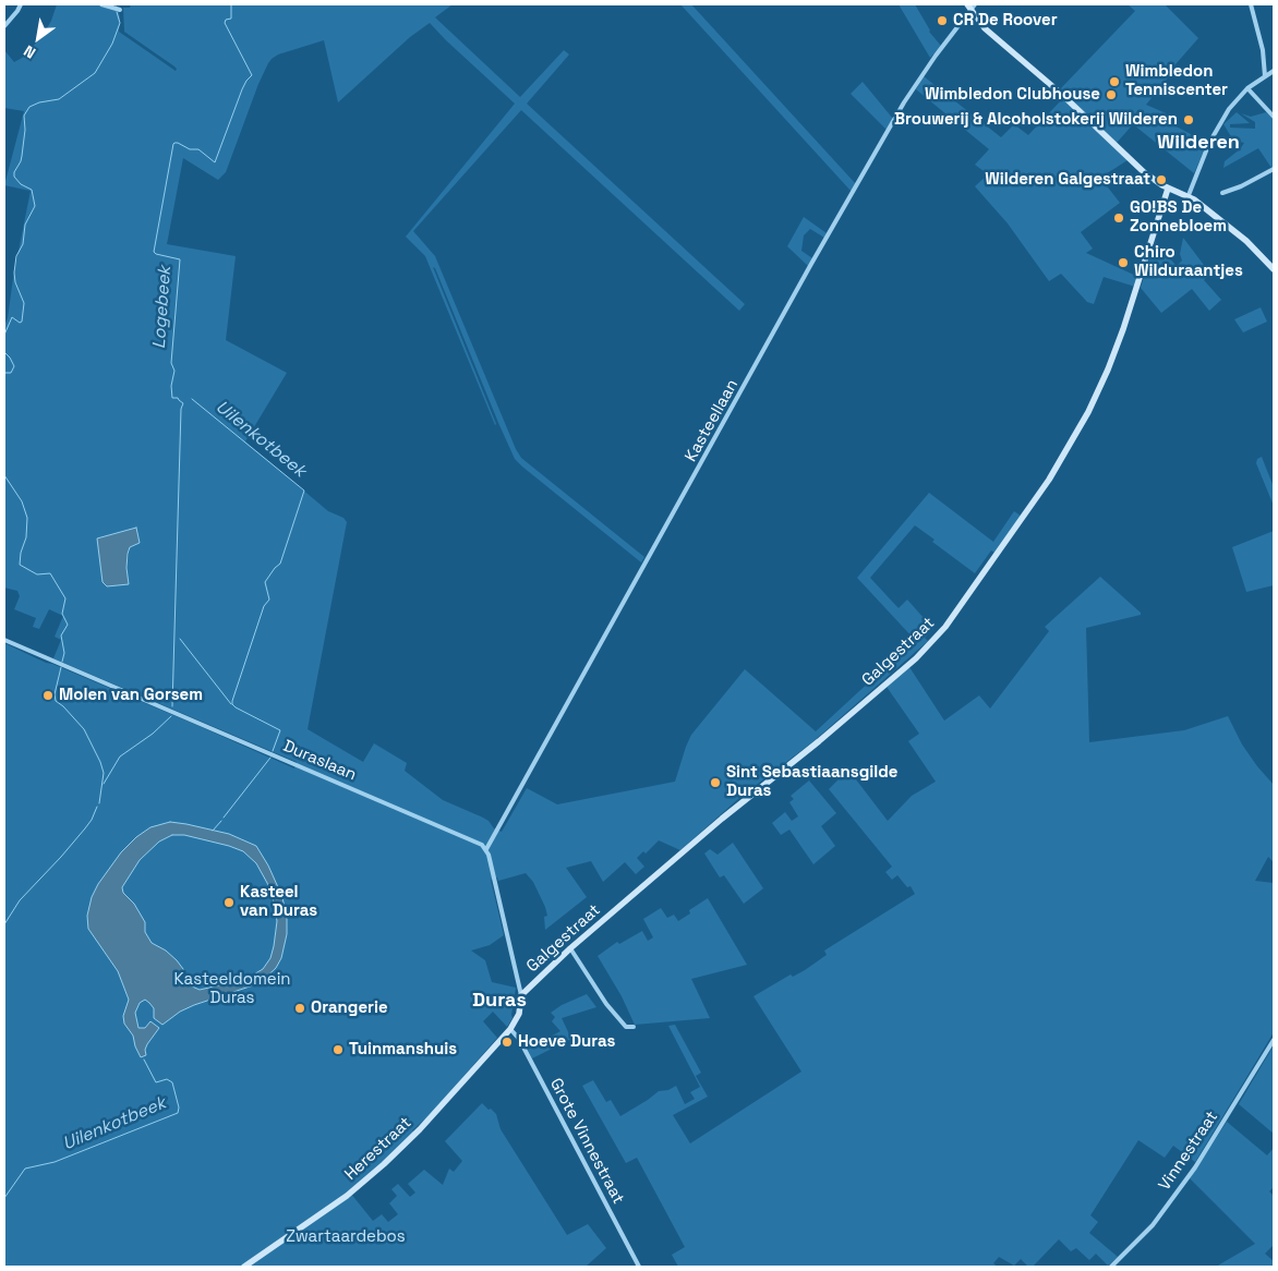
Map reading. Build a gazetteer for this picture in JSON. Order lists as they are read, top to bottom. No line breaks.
{"streets":{"street":["Kasteellaan","Galgestraat","Duraslaan","Grote Vinnestraat","Herestraat","Vinnestraat"]},"crossings":[["Kasteellaan","Duraslaan"],["Galgestraat","Grote Vinnestraat"],["Galgestraat","Herestraat"],["Grote Vinnestraat","Herestraat"]],"districts":["Wilderen","Duras"],"water":["Logebeek","Uilenkotbeek"],"parks":["Kasteeldomein Duras","Zwartaardebos"],"places":["CR De Roover","Wimbledon Tenniscenter","Wimbledon Clubhouse","Brouwerij & Alcoholstokerij Wilderen","Wilderen Galgestraat","GO!BS De Zonnebloem","Chiro Wilduraantjes","Molen van Gorsem","Sint Sebastiaansgilde Duras","Kasteel van Duras","Orangerie","Hoeve Duras","Tuinmanshuis"],"north":"bottom left"}
